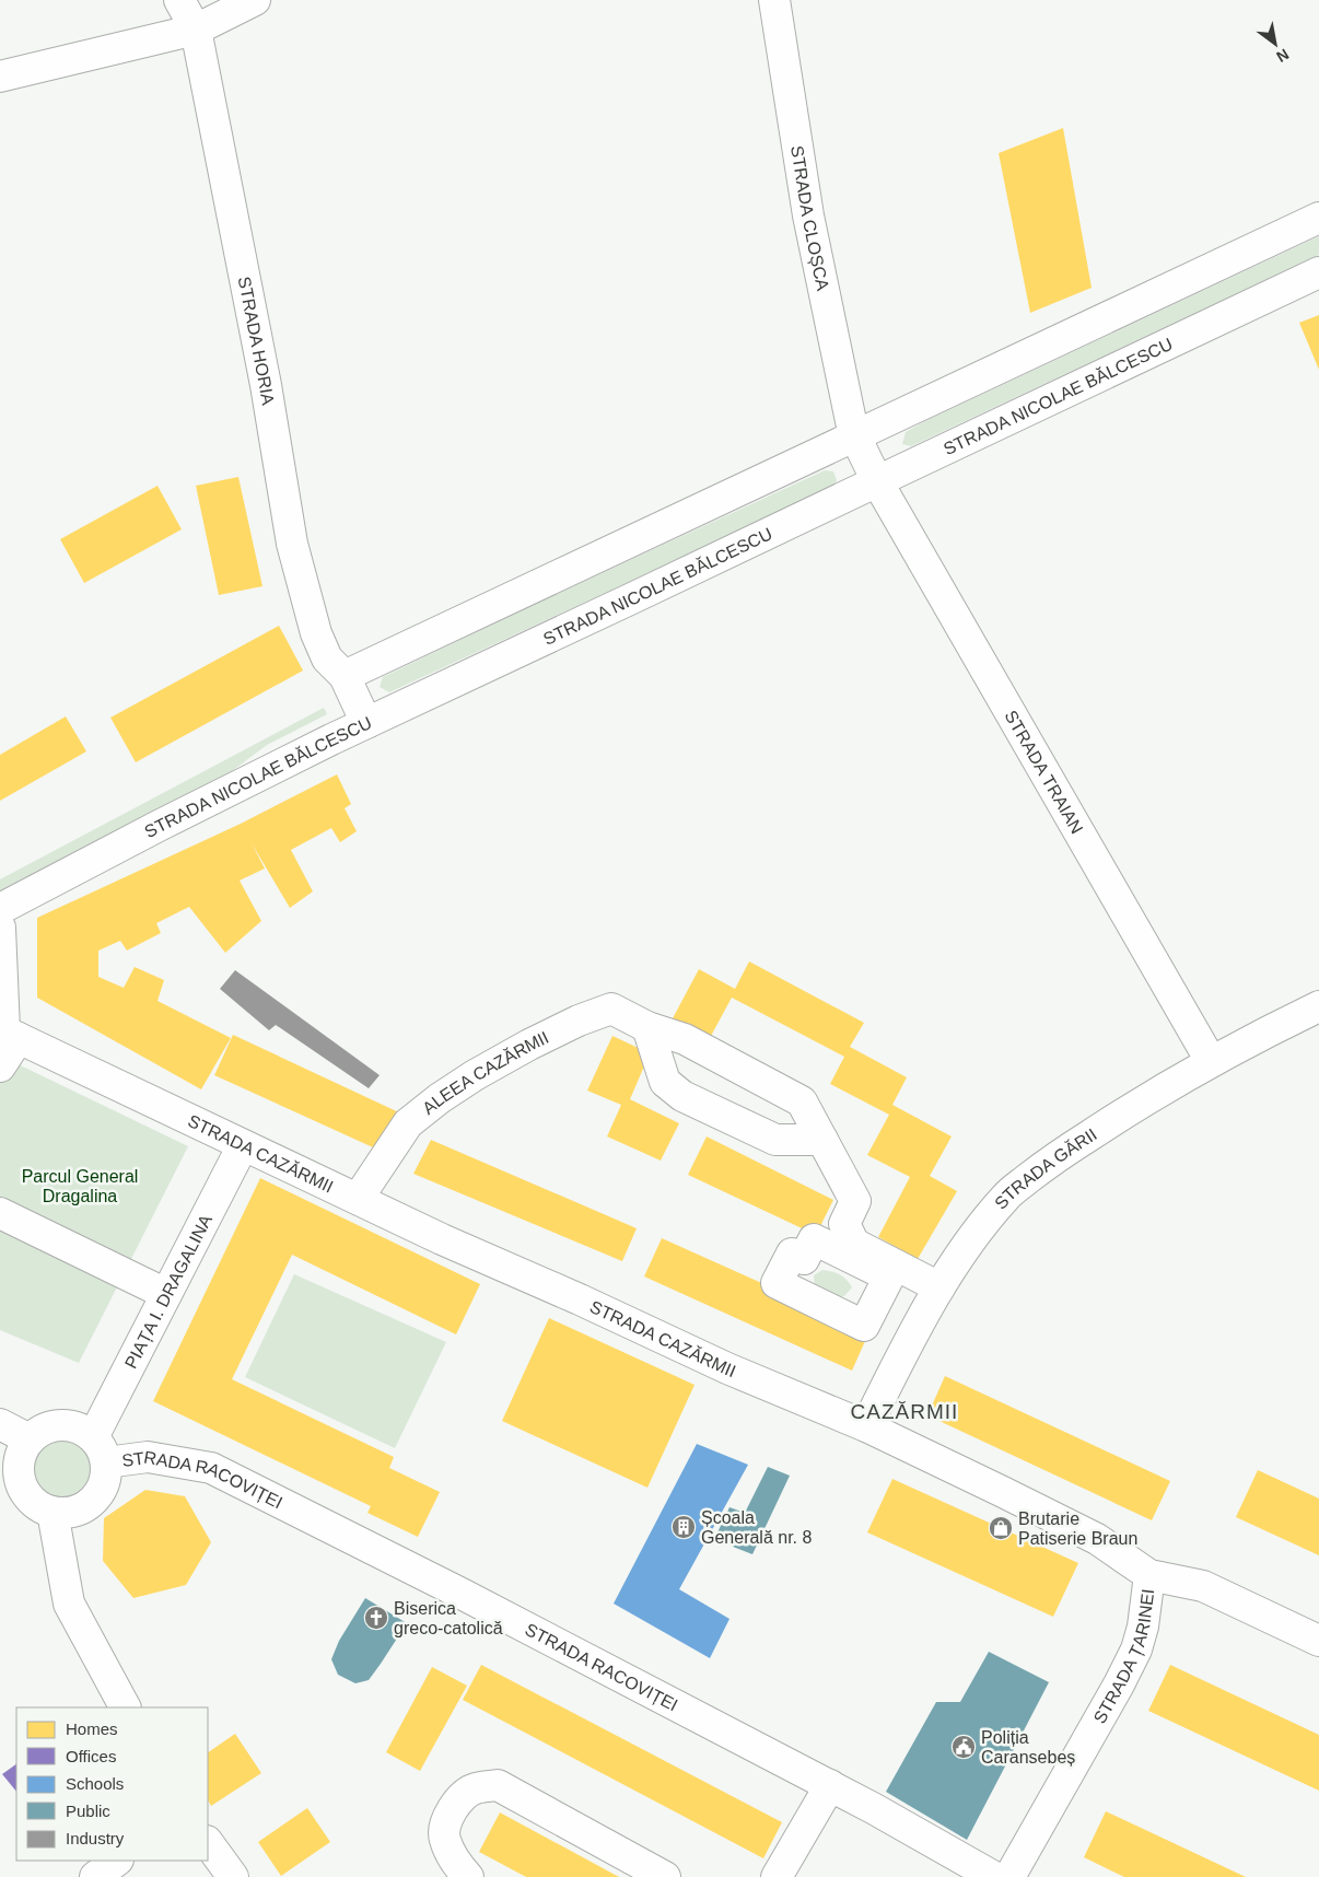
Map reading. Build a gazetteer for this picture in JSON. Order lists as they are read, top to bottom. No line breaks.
{"streets":{"street":["STRADA CLOȘCA","STRADA HORIA","STRADA NICOLAE BĂLCESCU","STRADA TRAIAN","ALEEA CAZĂRMII","STRADA CAZĂRMII","STRADA GĂRII","PIAȚA I. DRAGALINA","STRADA RACOVIȚEI","STRADA ȚARINEI"]},"crossings":[["STRADA CLOȘCA","STRADA NICOLAE BĂLCESCU"],["STRADA CLOȘCA","STRADA TRAIAN"],["STRADA HORIA","STRADA NICOLAE BĂLCESCU"],["STRADA NICOLAE BĂLCESCU","STRADA TRAIAN"],["STRADA TRAIAN","STRADA GĂRII"],["ALEEA CAZĂRMII","STRADA CAZĂRMII"],["ALEEA CAZĂRMII","STRADA GĂRII"],["STRADA CAZĂRMII","STRADA GĂRII"],["STRADA CAZĂRMII","PIAȚA I. DRAGALINA"],["STRADA CAZĂRMII","STRADA ȚARINEI"],["PIAȚA I. DRAGALINA","STRADA RACOVIȚEI"]],"districts":["CAZĂRMII"],"parks":["Parcul General Dragalina"],"places":{"building":["Școala Generală nr. 8"],"shop":["Brutarie Patiserie Braun"],"church":["Biserica greco-catolică"],"public building":["Poliția Caransebeș"]},"legend":["Homes","Offices","Schools","Public","Industry"],"north":"bottom right"}
